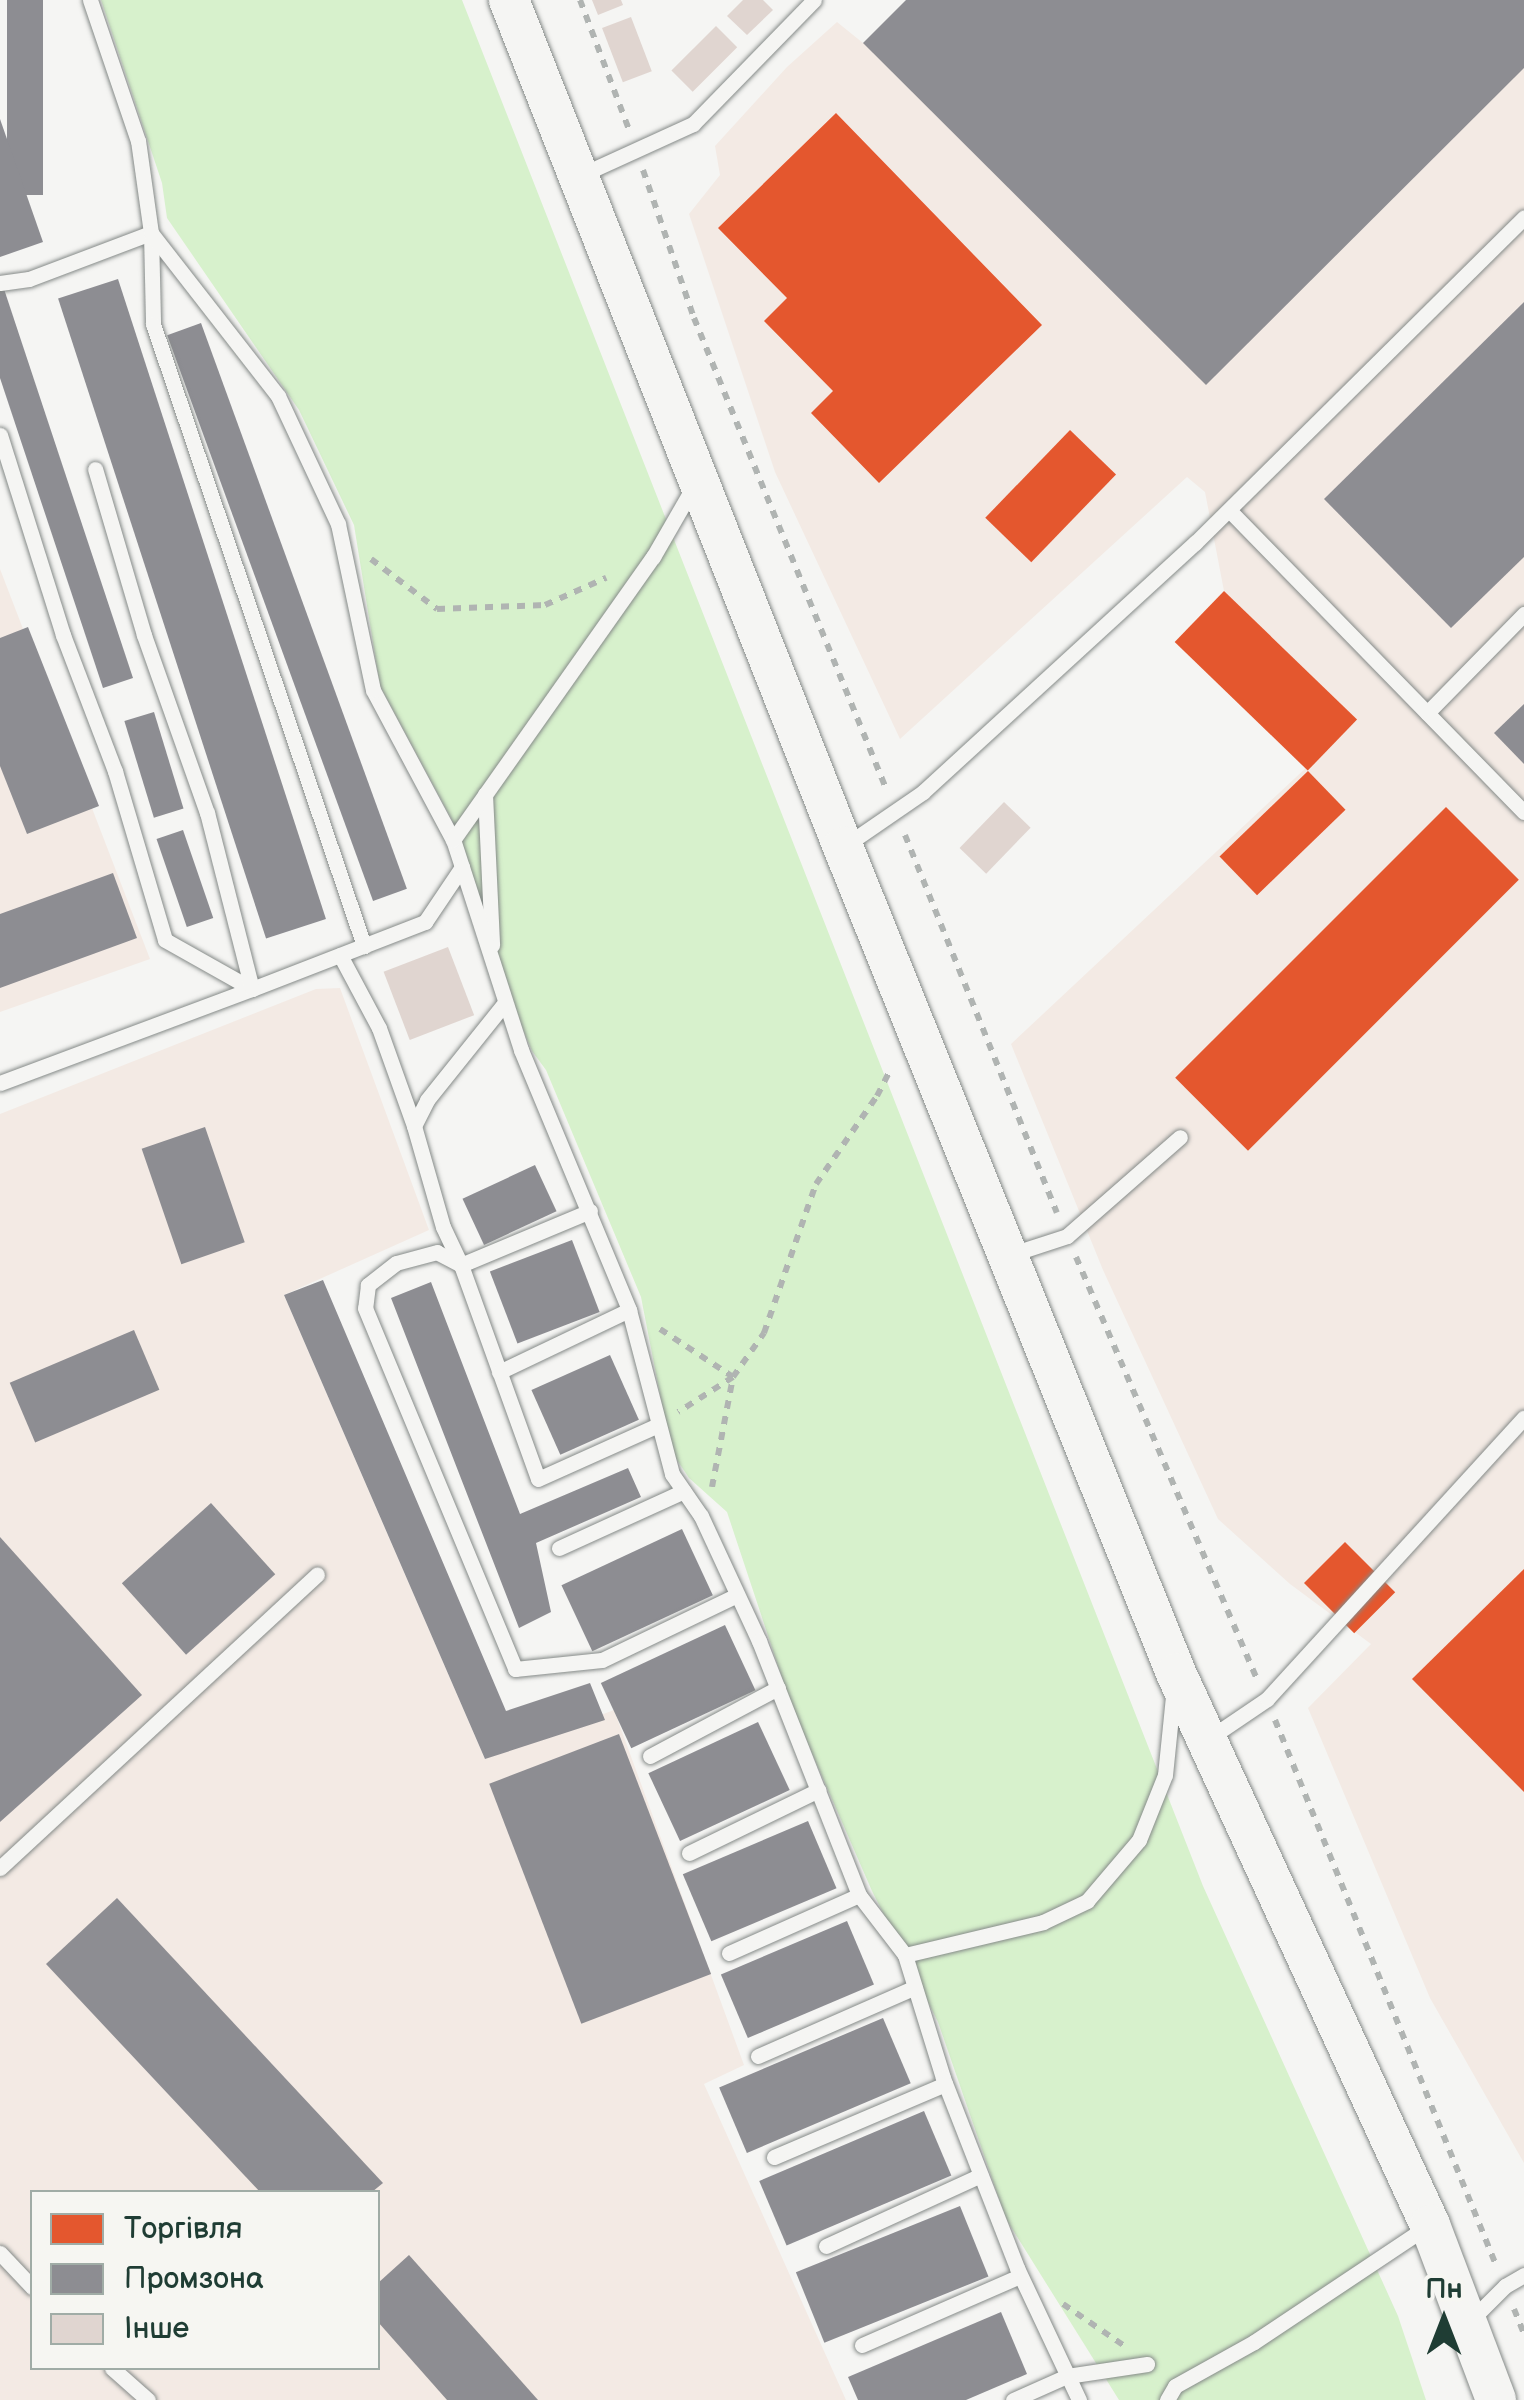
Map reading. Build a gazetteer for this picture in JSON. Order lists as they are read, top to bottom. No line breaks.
{"legend":["Торгівля","Промзона","Інше"],"north":"top"}
